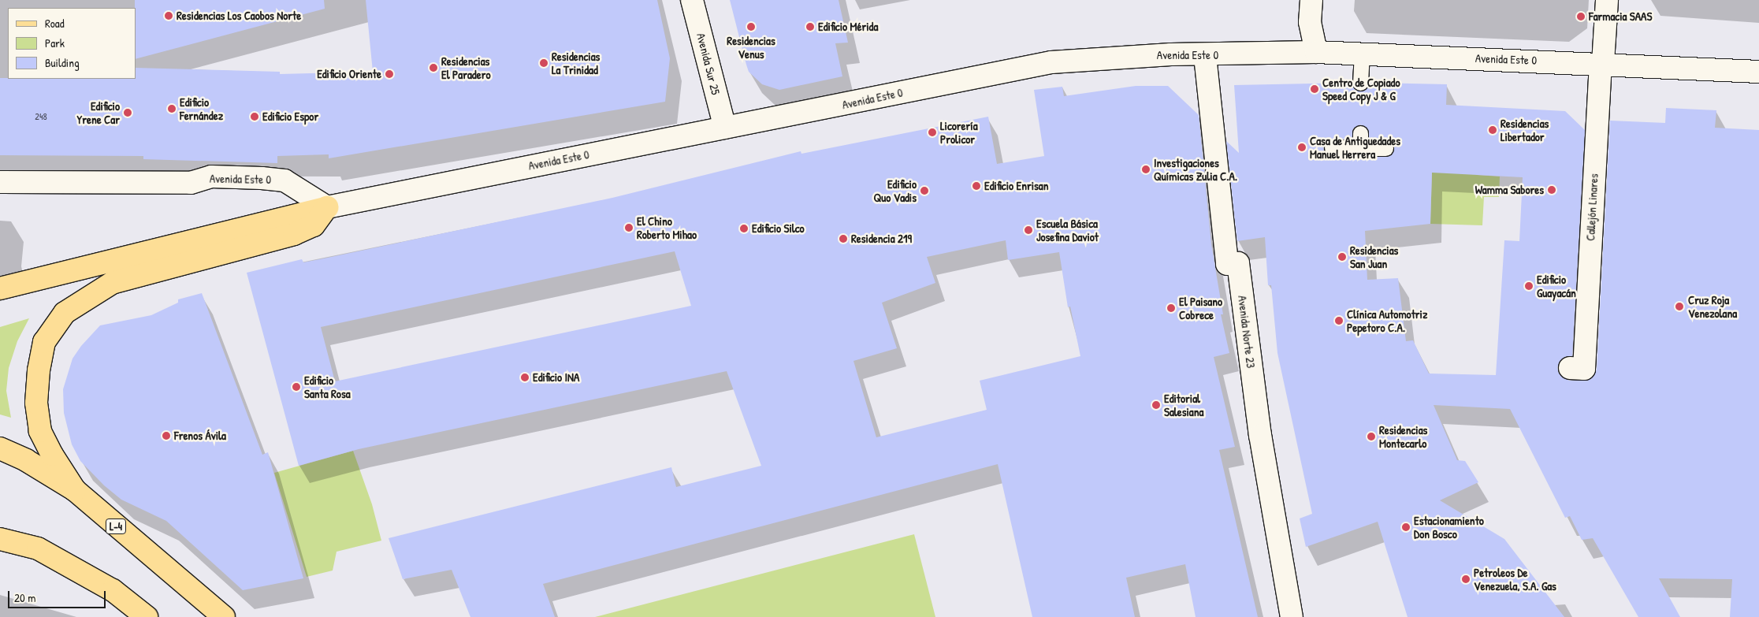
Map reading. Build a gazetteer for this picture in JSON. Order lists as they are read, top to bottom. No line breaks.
{"streets":{"main road":["L-4"],"street":["Avenida Este 0","Avenida Sur 25","Callejón Linares","Avenida Norte 23"]},"crossings":[["Avenida Este 0","Avenida Sur 25"],["Avenida Este 0","Callejón Linares"],["Avenida Este 0","Avenida Norte 23"]],"places":["Residencias Los Caobos Norte","Farmacia SAAS","Residencias Venus","Edificio Mérida","Residencias La Trinidad","Residencias El Paradero","Edificio Oriente","Centro de Copiado Speed Copy J & G","Edificio Fernández","Edificio Yrene Car","Edificio Espor","Residencias Libertador","Licorería Prolicor","Casa de Antiguedades Manuel Herrera","Investigaciones Químicas Zulia C.A.","Edificio Enrisan","Wamma Sabores","Edificio Quo Vadis","El Chino Roberto Mihao","Edificio Silco","Escuela Básica Josefina Daviot","Residencia 219","Residencias San Juan","Edificio Guayacán","Cruz Roja Venezolana","El Paisano Cobrece","Clínica Automotriz Pepetoro C.A.","Edificio INA","Edificio Santa Rosa","Editorial Salesiana","Frenos Ávila","Residencias Montecarlo","Estacionamiento Don Bosco","Petroleos De Venezuela, S.A. Gas"],"house_numbers":["248"],"legend":["Road","Park","Building"],"scale_bar":"20 m"}
